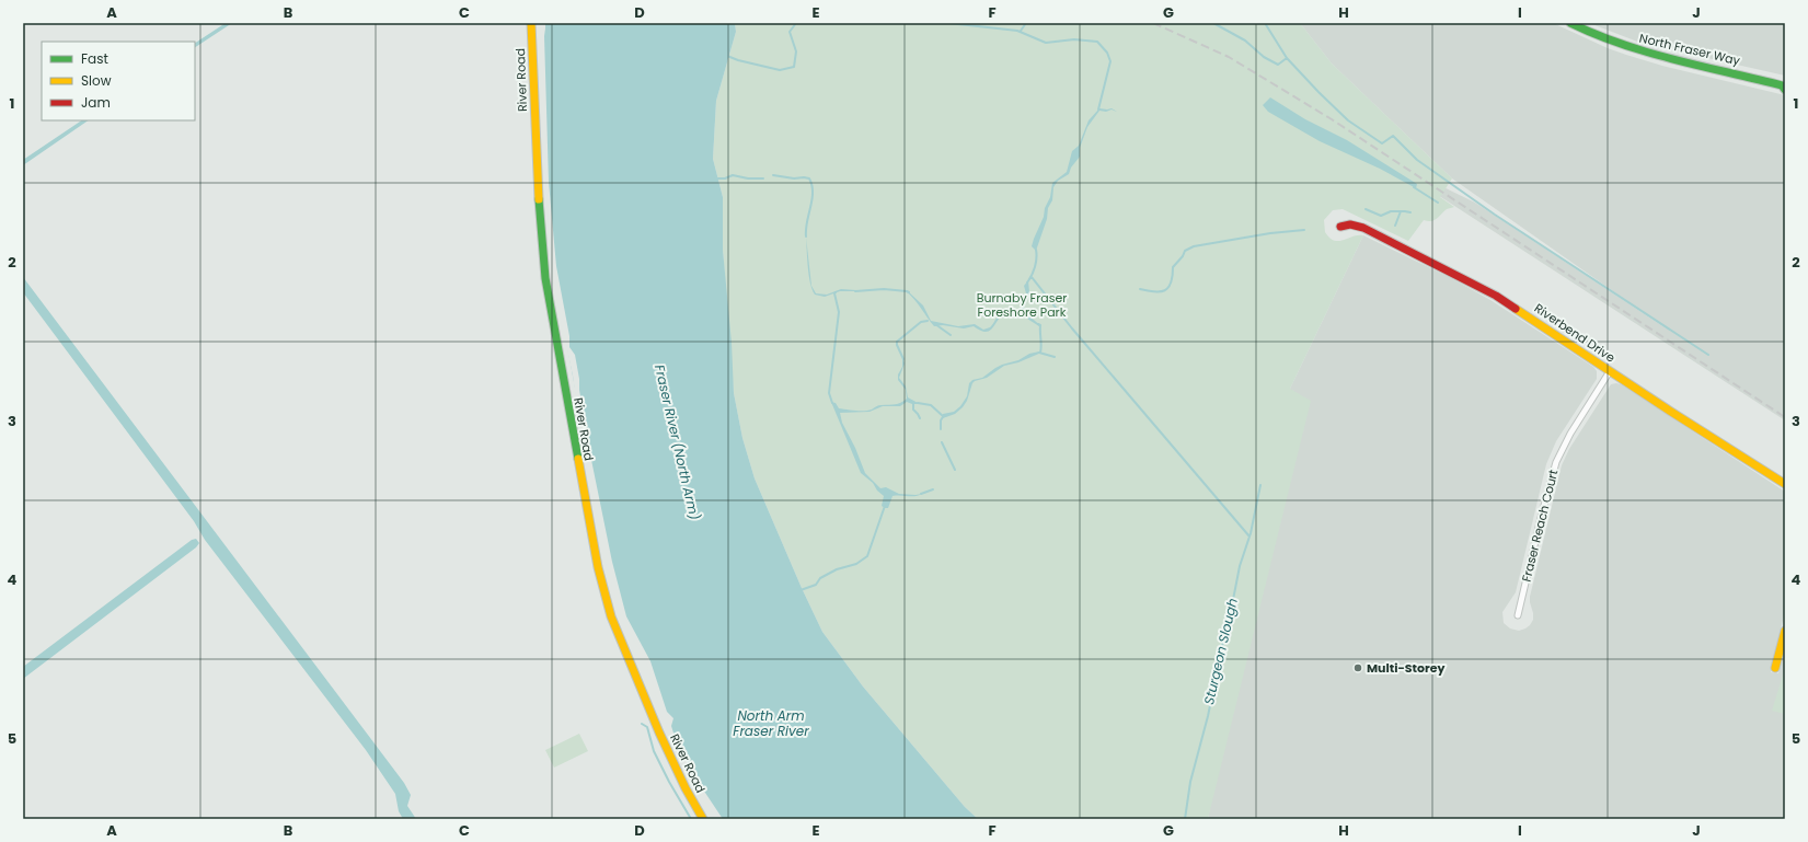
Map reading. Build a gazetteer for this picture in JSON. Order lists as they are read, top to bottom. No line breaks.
{"streets":{"street":["North Fraser Way","River Road","Riverbend Drive","Fraser Reach Court"]},"crossings":[["Riverbend Drive","Fraser Reach Court"]],"water":["Fraser River (North Arm)","Sturgeon Slough","North Arm Fraser River"],"parks":["Burnaby Fraser Foreshore Park"],"places":["Multi-Storey"],"legend":["Fast","Slow","Jam"],"grid":{"columns":["A","B","C","D","E","F","G","H","I","J"],"rows":["1","2","3","4","5"]}}
